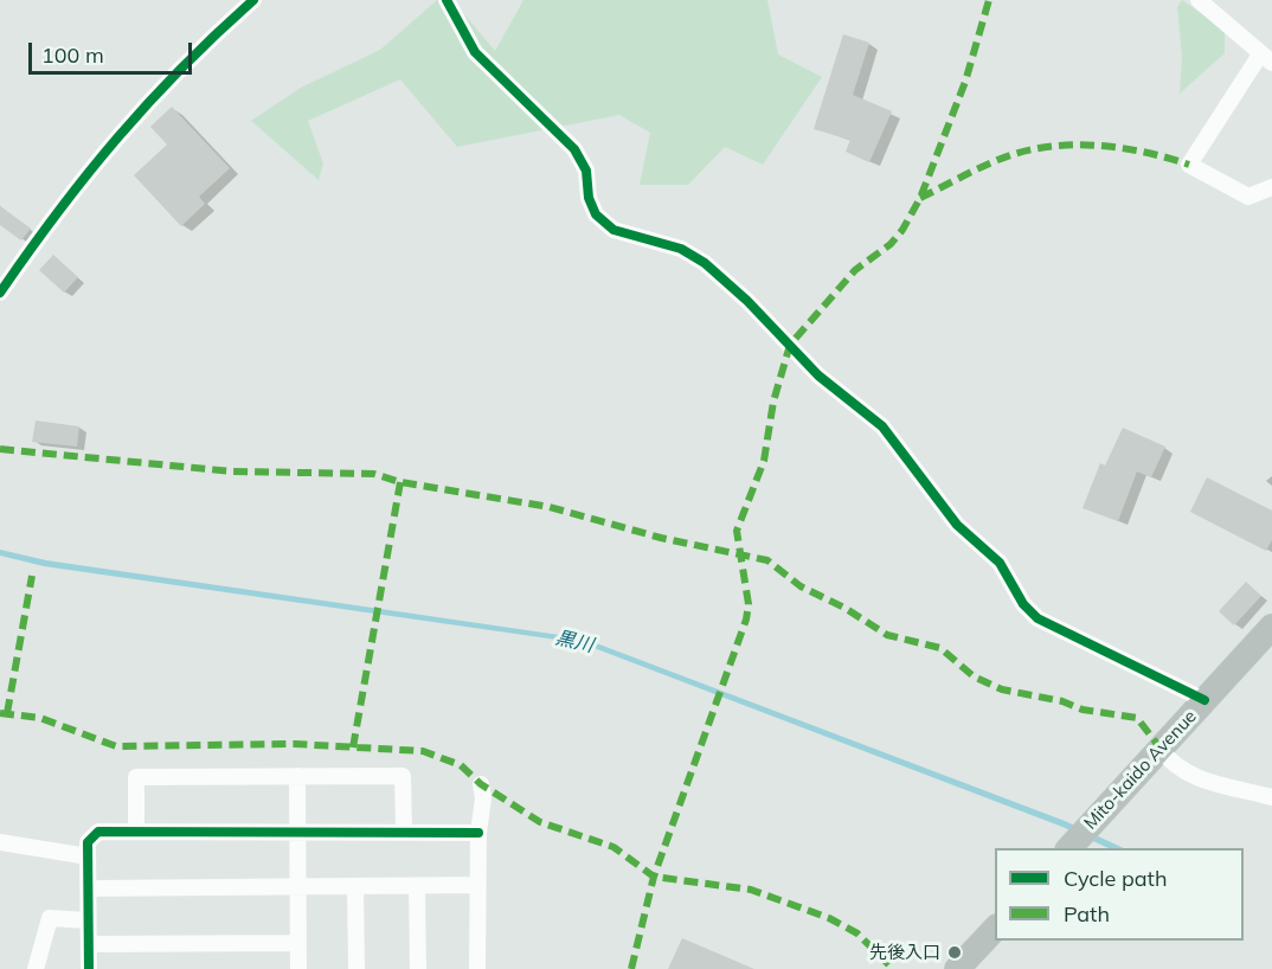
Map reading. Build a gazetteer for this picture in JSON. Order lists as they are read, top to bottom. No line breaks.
{"streets":{"highway":["Mito-kaido Avenue"]},"water":["黒川"],"places":["先後入口"],"legend":["Cycle path","Path"],"scale_bar":"100 m"}
